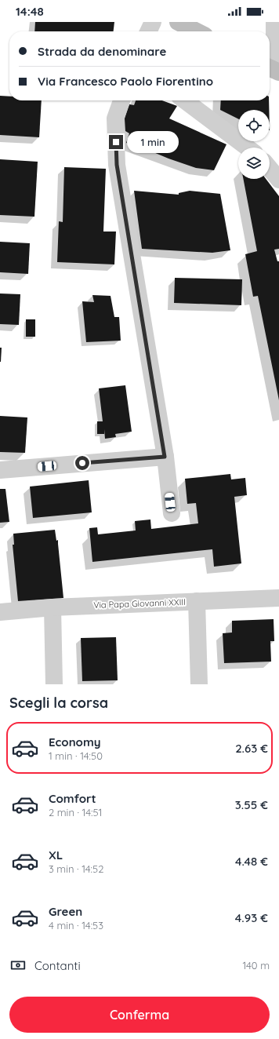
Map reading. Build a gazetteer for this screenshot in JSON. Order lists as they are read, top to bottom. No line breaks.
{"streets":{"street":["Via Papa Giovanni XXIII"]},"page":{"status":"14:48","banner":["Strada da denominare","Via Francesco Paolo Fiorentino"],"bubble":"1 min","heading":"Scegli la corsa","list":[{"name":"Economy","note":"1 min · 14:50","value":"2.63 €"},{"name":"Comfort","note":"2 min · 14:51","value":"3.55 €"},{"name":"XL","note":"3 min · 14:52","value":"4.48 €"},{"name":"Green","note":"4 min · 14:53","value":"4.93 €"}],"pay":["Contanti","140 m"],"buttons":"Conferma"}}
